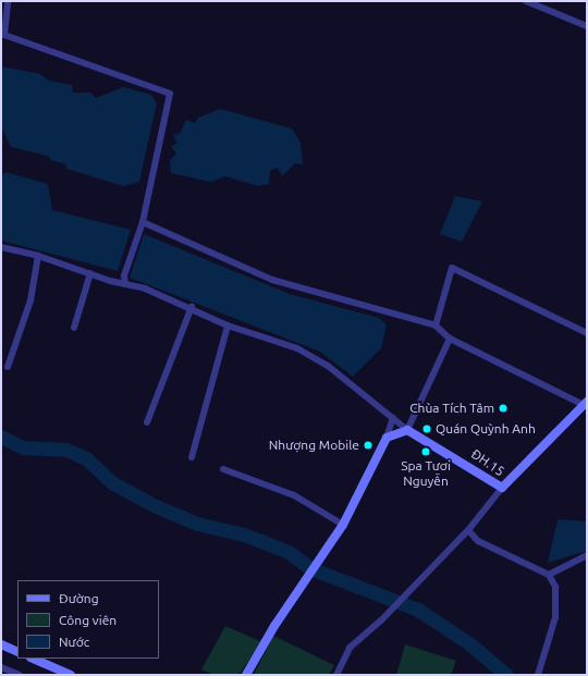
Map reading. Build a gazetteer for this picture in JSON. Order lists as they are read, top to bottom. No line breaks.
{"streets":{"main road":["ĐH.15"]},"places":["Chùa Tích Tâm","Quán Quỳnh Anh","Nhượng Mobile","Spa Tươi Nguyễn"],"legend":["Đường","Công viên","Nước"]}
